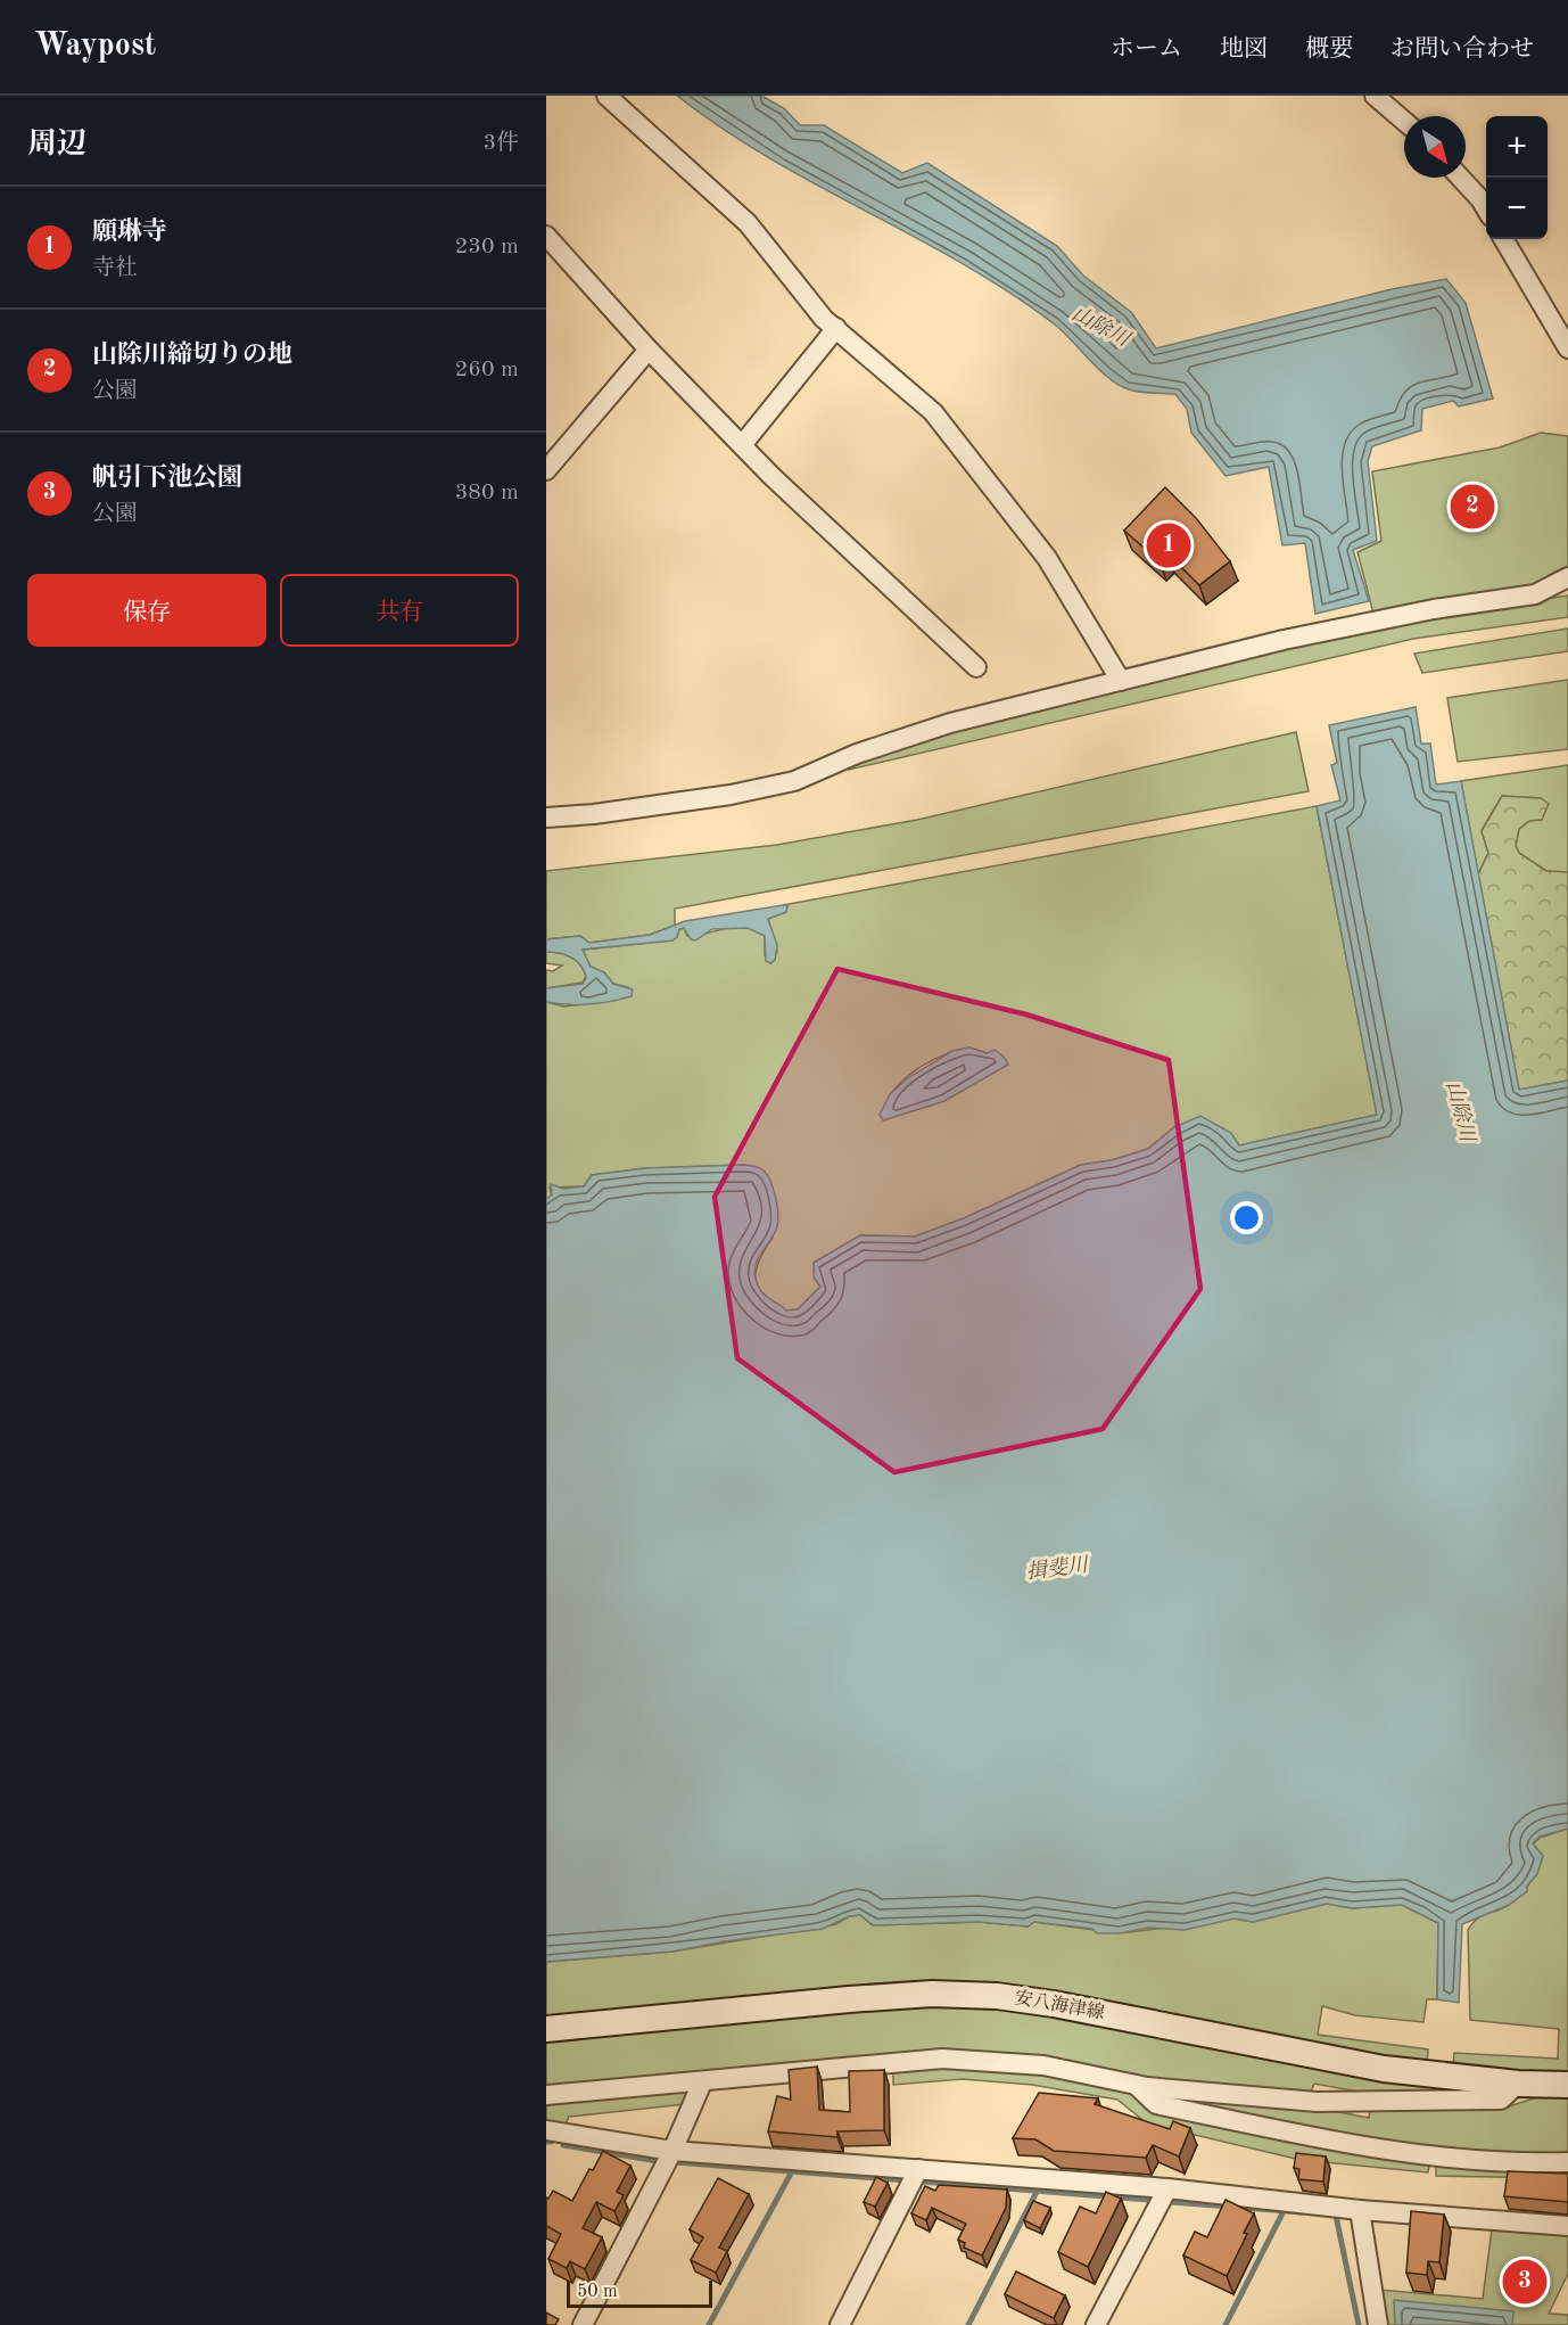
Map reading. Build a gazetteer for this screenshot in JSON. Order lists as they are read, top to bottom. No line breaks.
{"streets":{"main road":["安八海津線"]},"water":["山除川","揖斐川"],"scale_bar":"50 m","north":"bottom right","page":{"header":"Waypost","nav":["ホーム","地図","概要","お問い合わせ"],"heading":["周辺","3件"],"map_buttons":["+","−"],"list":[{"mark":"1","name":"願琳寺","note":"寺社","value":"230 m"},{"mark":"2","name":"山除川締切りの地","note":"公園","value":"260 m"},{"mark":"3","name":"帆引下池公園","note":"公園","value":"380 m"}],"pins":["2","1","3"],"buttons":["保存","共有"],"scale":"50 m"}}
